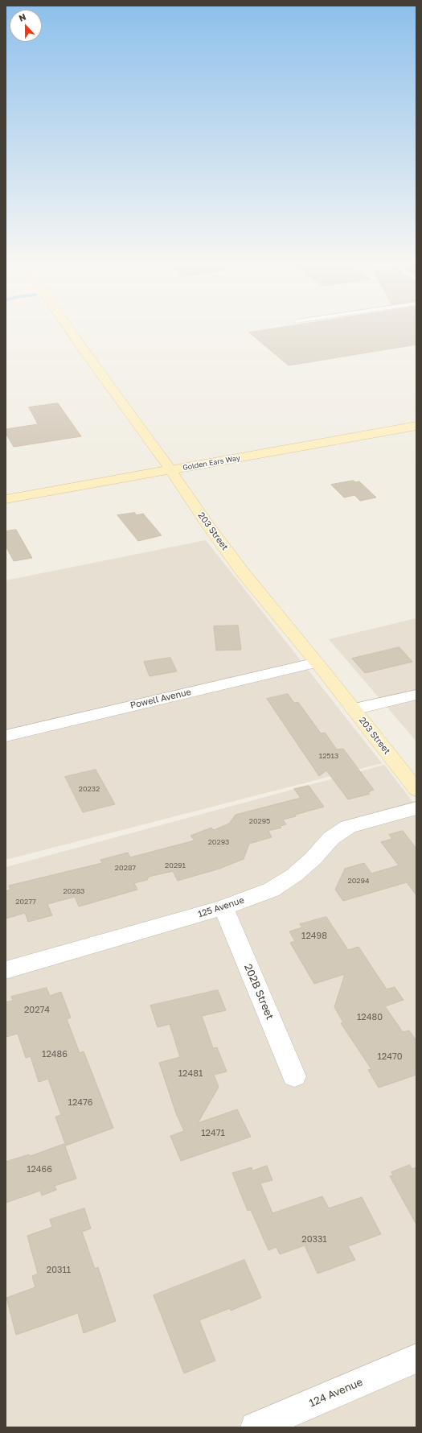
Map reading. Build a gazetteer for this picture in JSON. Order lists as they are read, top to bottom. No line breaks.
{"streets":{"main road":["Golden Ears Way","203 Street"],"street":["Powell Avenue","125 Avenue","202B Street","124 Avenue"]},"crossings":[["Golden Ears Way","203 Street"],["203 Street","Powell Avenue"],["125 Avenue","202B Street"]],"house_numbers":["12513","20232","20295","20293","20291","20287","20294","20283","20277","12498","20274","12480","12486","12470","12481","12476","12471","12466","20331","20311"],"north":"top"}
